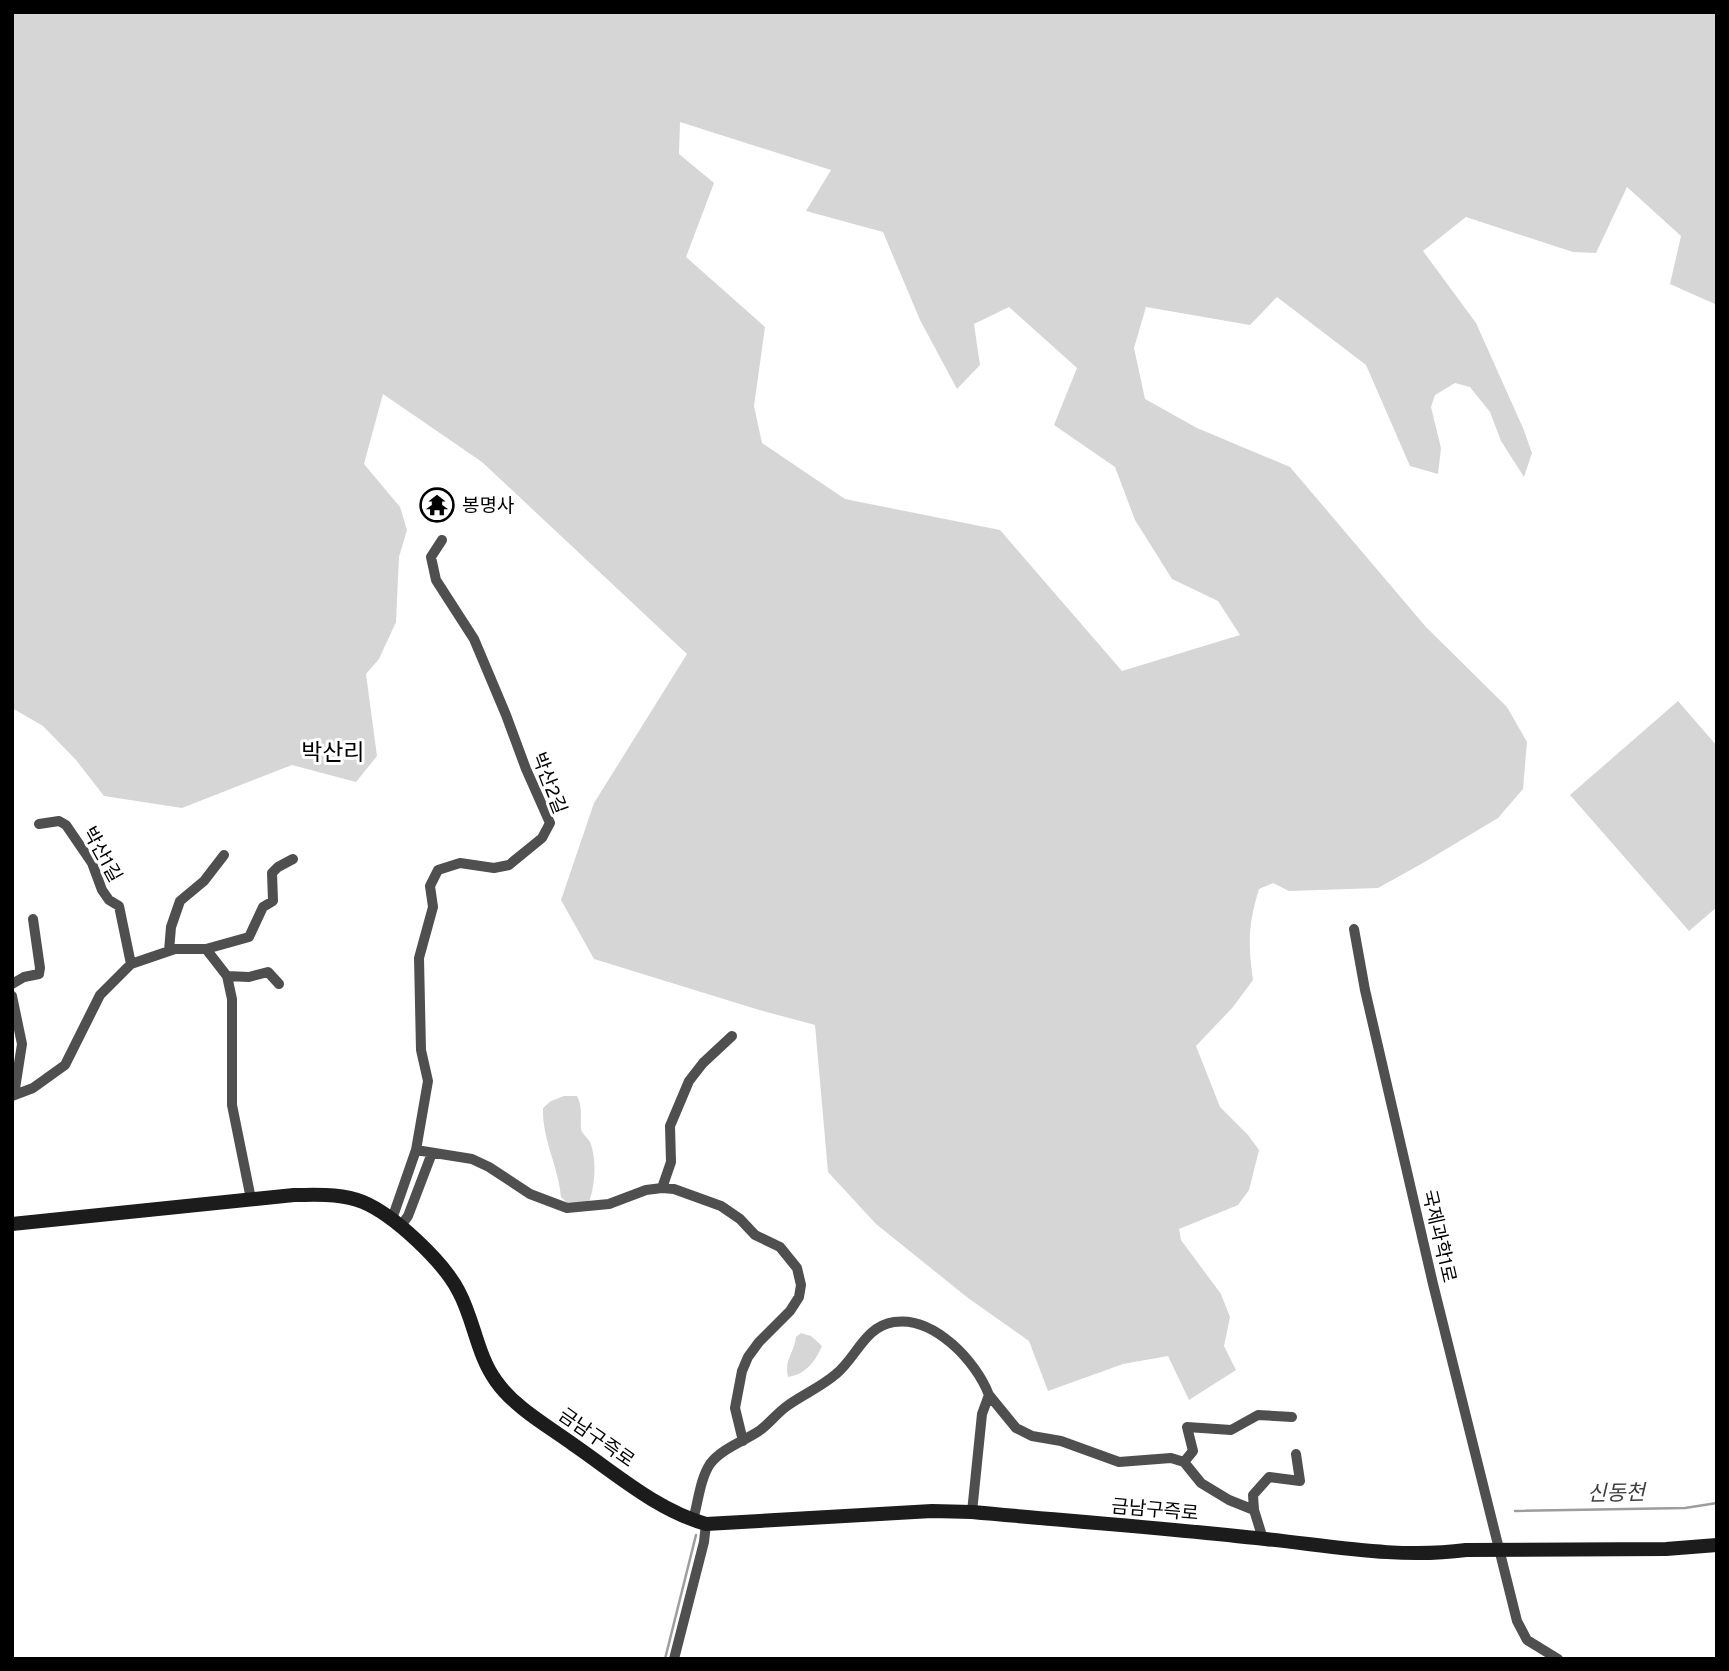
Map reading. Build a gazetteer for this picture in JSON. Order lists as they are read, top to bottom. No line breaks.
{"streets":{"main road":["금남구즉로"],"street":["박산2길","박산1길","국제과학1로"]},"crossings":[["박산2길","금남구즉로"],["국제과학1로","금남구즉로"]],"districts":["박산리"],"water":["신동천"],"places":{"temple":["봉명사"]}}
